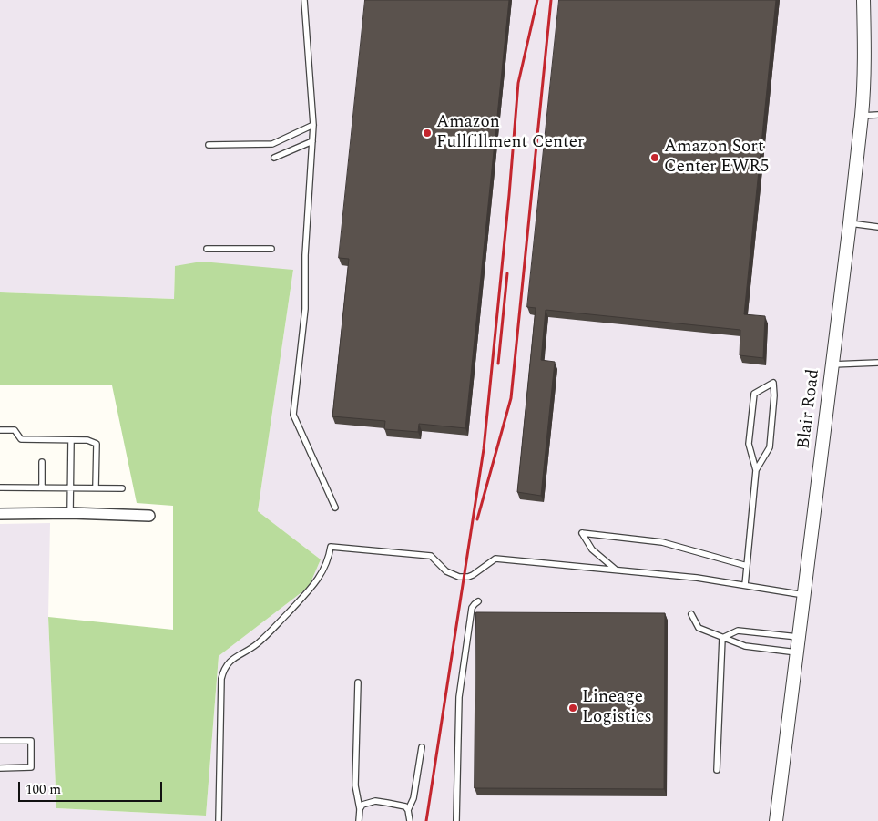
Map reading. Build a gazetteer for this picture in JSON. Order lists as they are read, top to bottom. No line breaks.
{"streets":{"street":["Blair Road"]},"places":["Amazon Fullfillment Center","Amazon Sort Center EWR5","Lineage Logistics"],"scale_bar":"100 m"}
